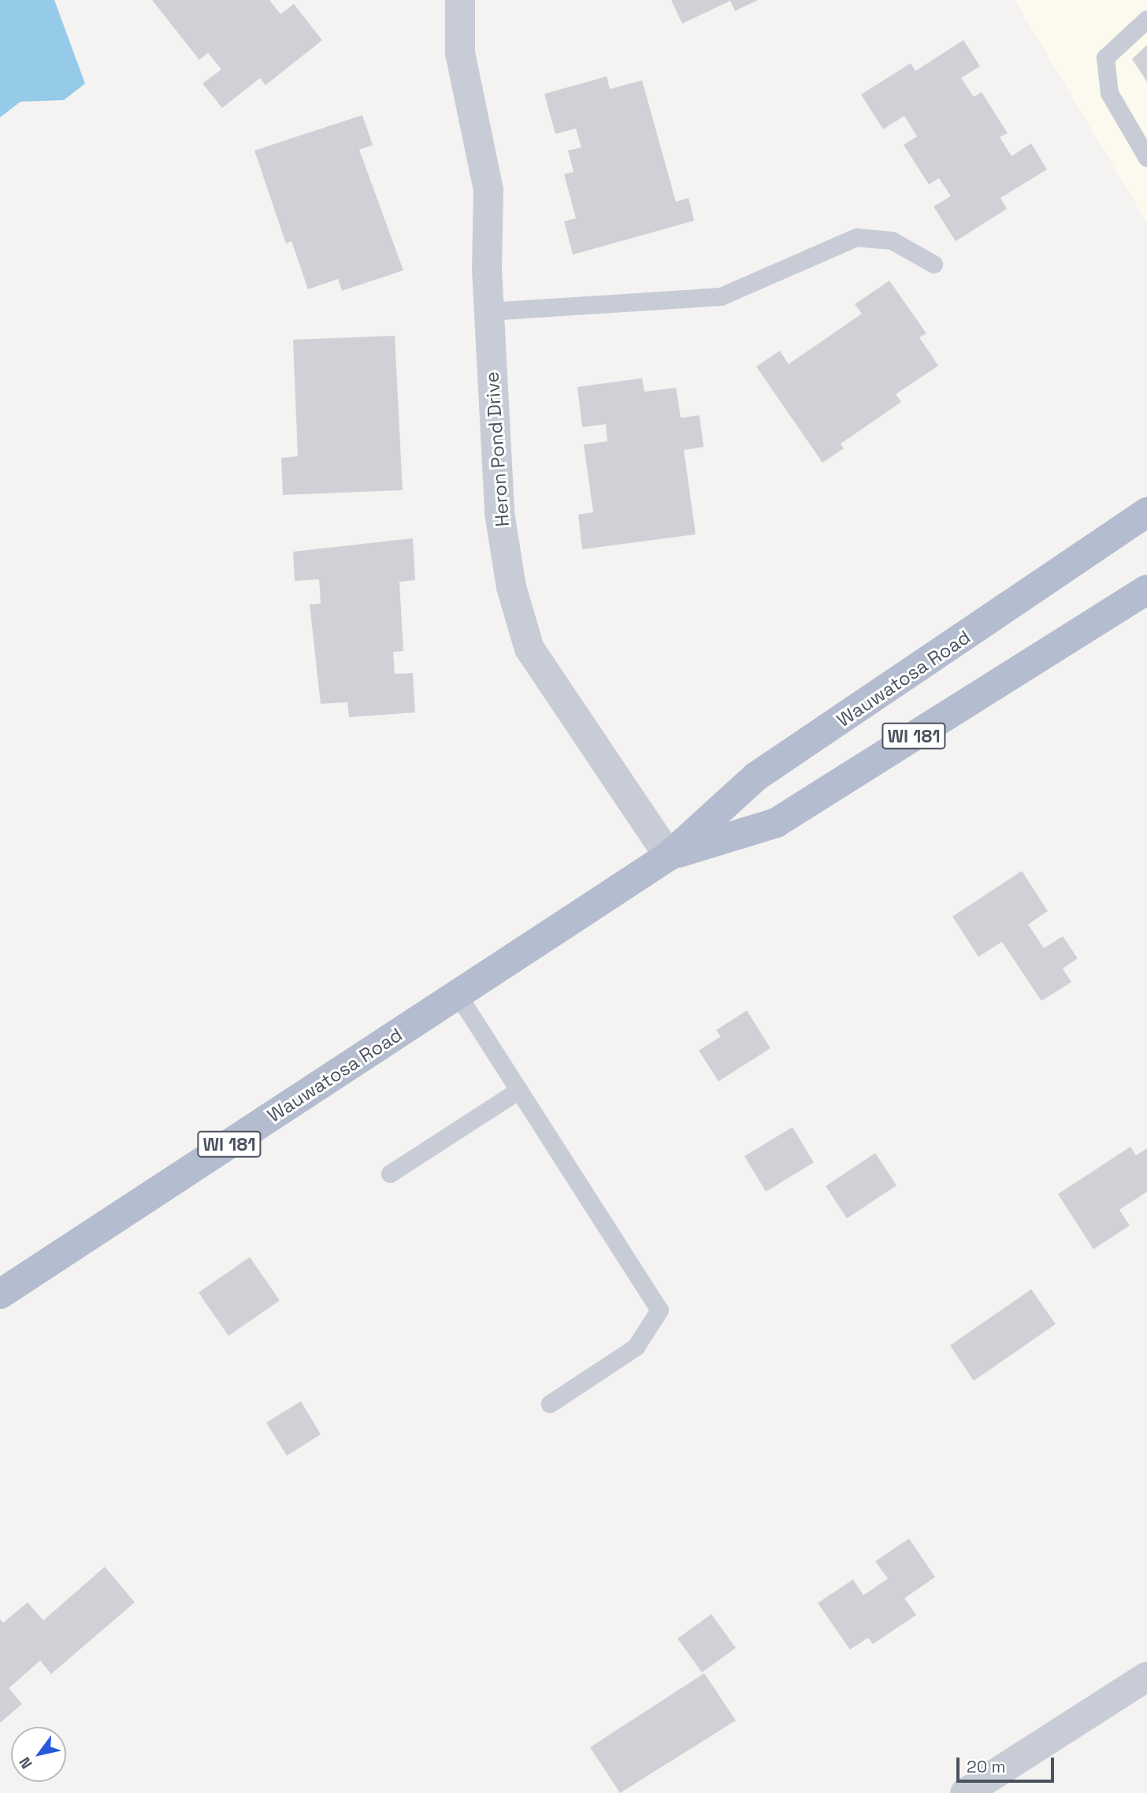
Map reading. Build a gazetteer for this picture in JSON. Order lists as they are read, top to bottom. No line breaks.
{"streets":{"main road":["Wauwatosa Road","WI 181"],"street":["Heron Pond Drive"]},"crossings":[["Heron Pond Drive","Wauwatosa Road"]],"scale_bar":"20 m","north":"bottom left"}
